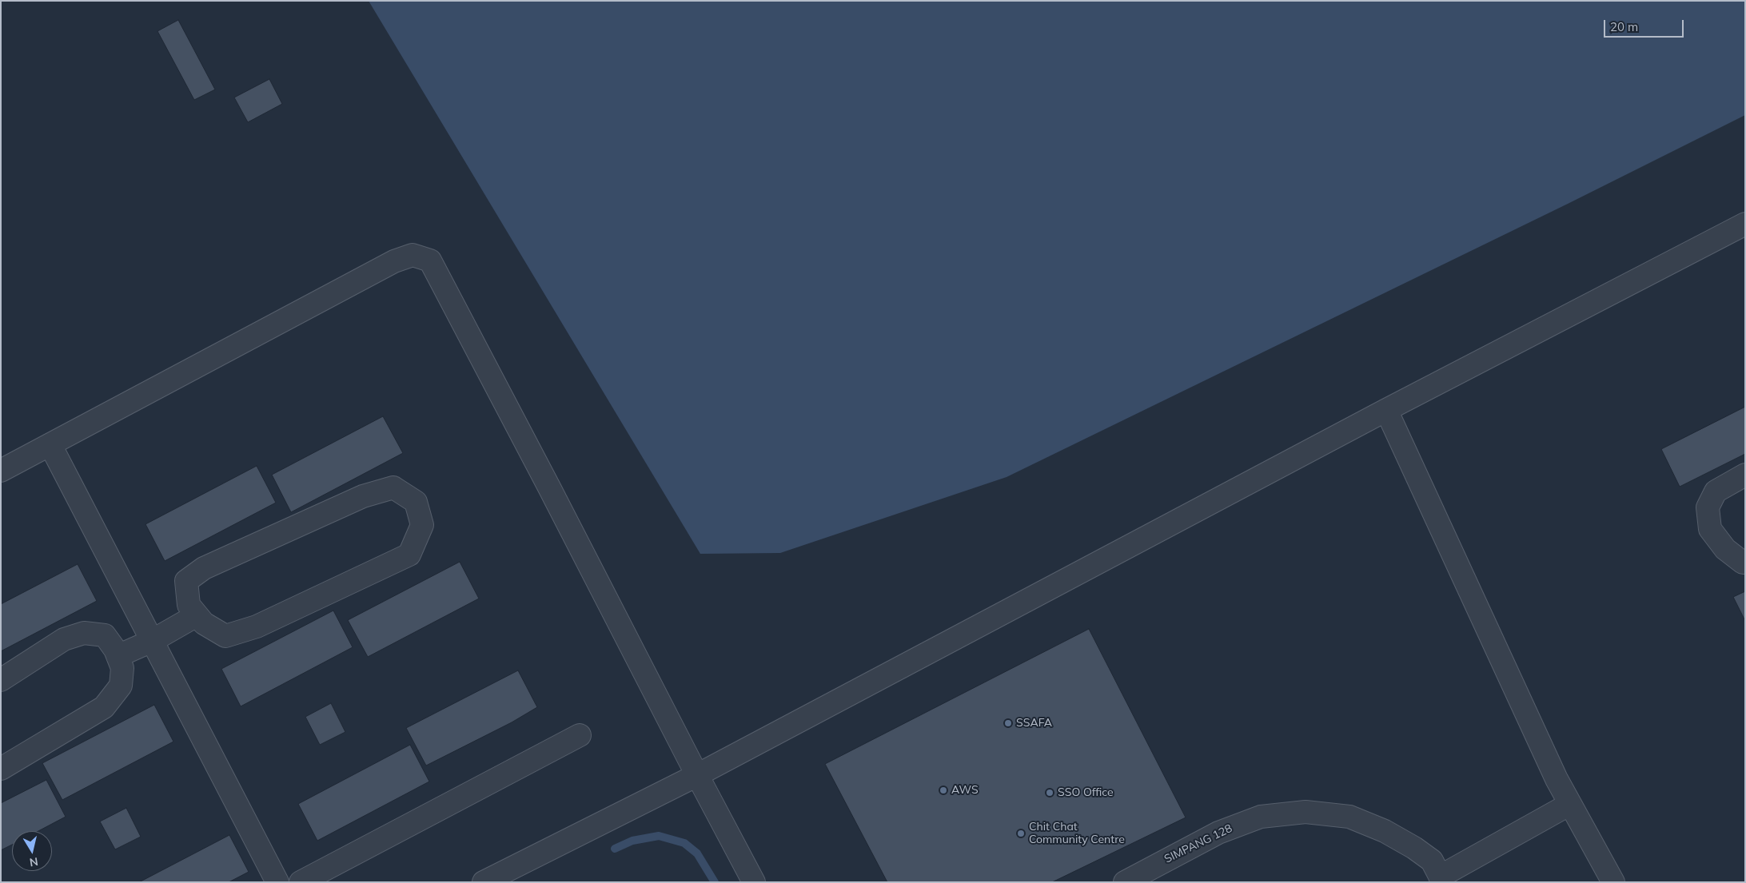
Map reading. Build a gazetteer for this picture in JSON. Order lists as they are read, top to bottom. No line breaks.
{"streets":{"street":["SIMPANG 128"]},"places":["SSAFA","AWS","SSO Office","Chit Chat Community Centre"],"scale_bar":"20 m","north":"bottom"}
